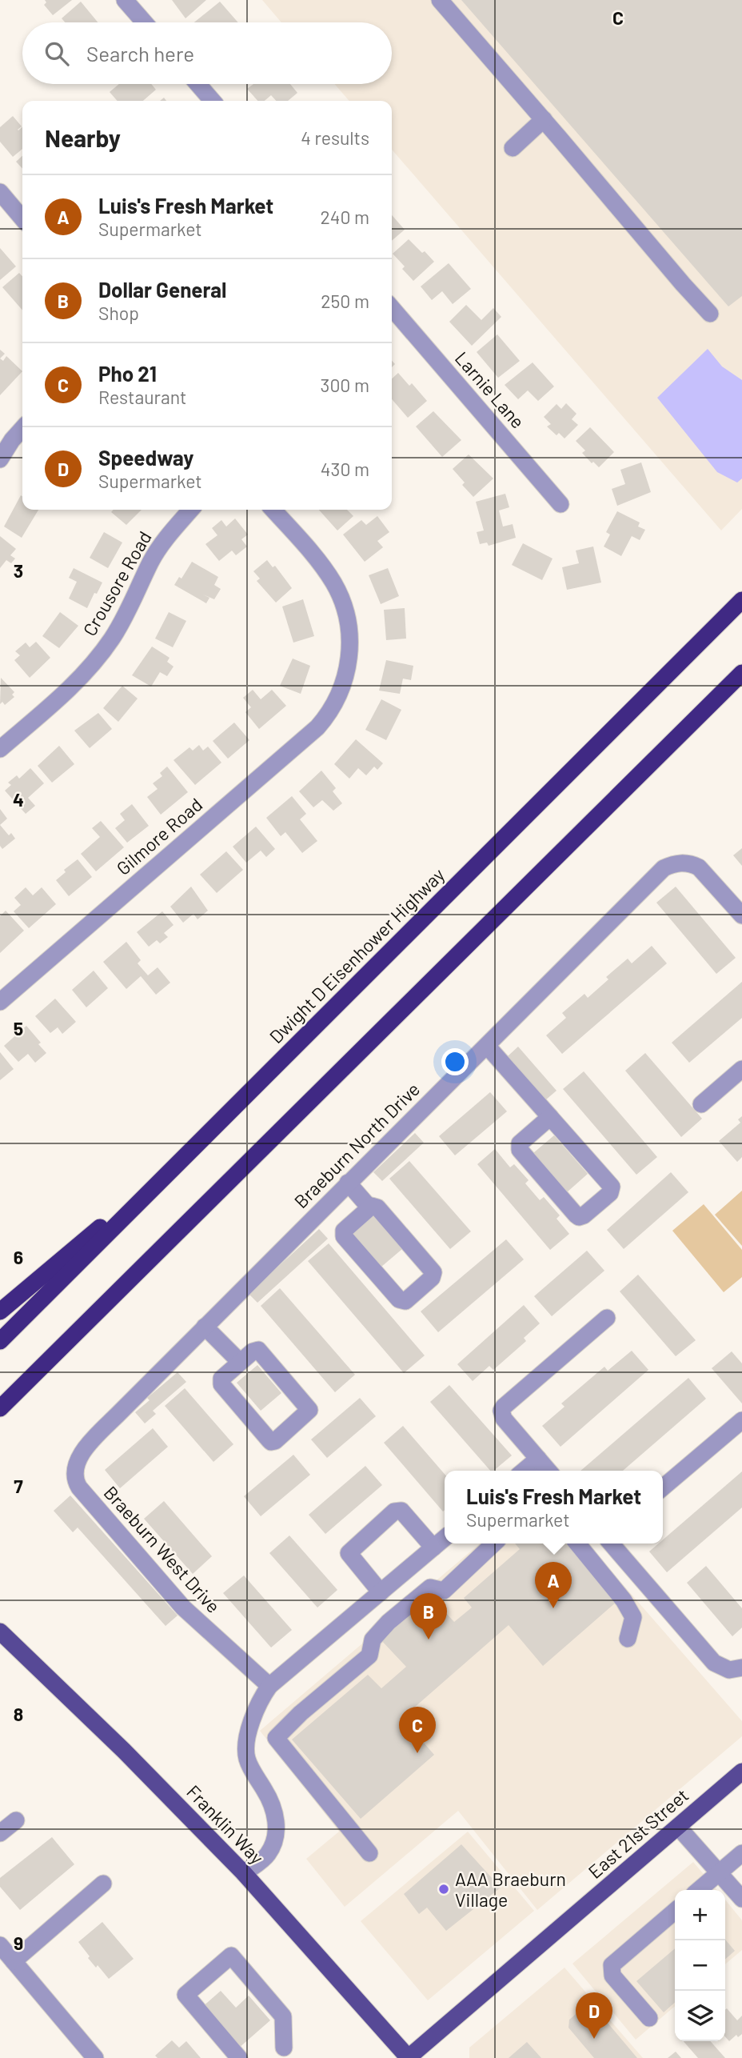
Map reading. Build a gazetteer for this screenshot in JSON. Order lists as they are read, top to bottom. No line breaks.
{"streets":{"highway":["Dwight D Eisenhower Highway"],"main road":["Franklin Way","East 21st Street"],"street":["Larnie Lane","Crousore Road","Gilmore Road","Braeburn North Drive","Braeburn West Drive"]},"crossings":[["Braeburn North Drive","Braeburn West Drive"],["Franklin Way","East 21st Street"]],"places":["AAA Braeburn Village"],"page":{"search":"Search here","heading":["Nearby","4 results"],"list":[{"mark":"A","name":"Luis's Fresh Market","note":"Supermarket","value":"240 m"},{"mark":"B","name":"Dollar General","note":"Shop","value":"250 m"},{"mark":"C","name":"Pho 21","note":"Restaurant","value":"300 m"},{"mark":"D","name":"Speedway","note":"Supermarket","value":"430 m"}],"popup":["Luis's Fresh Market","Supermarket"],"pins":["A","B","C","D"],"map_buttons":["+","−"]},"grid":{"columns":["C"],"rows":["3","4","5","6","7","8","9"]}}
